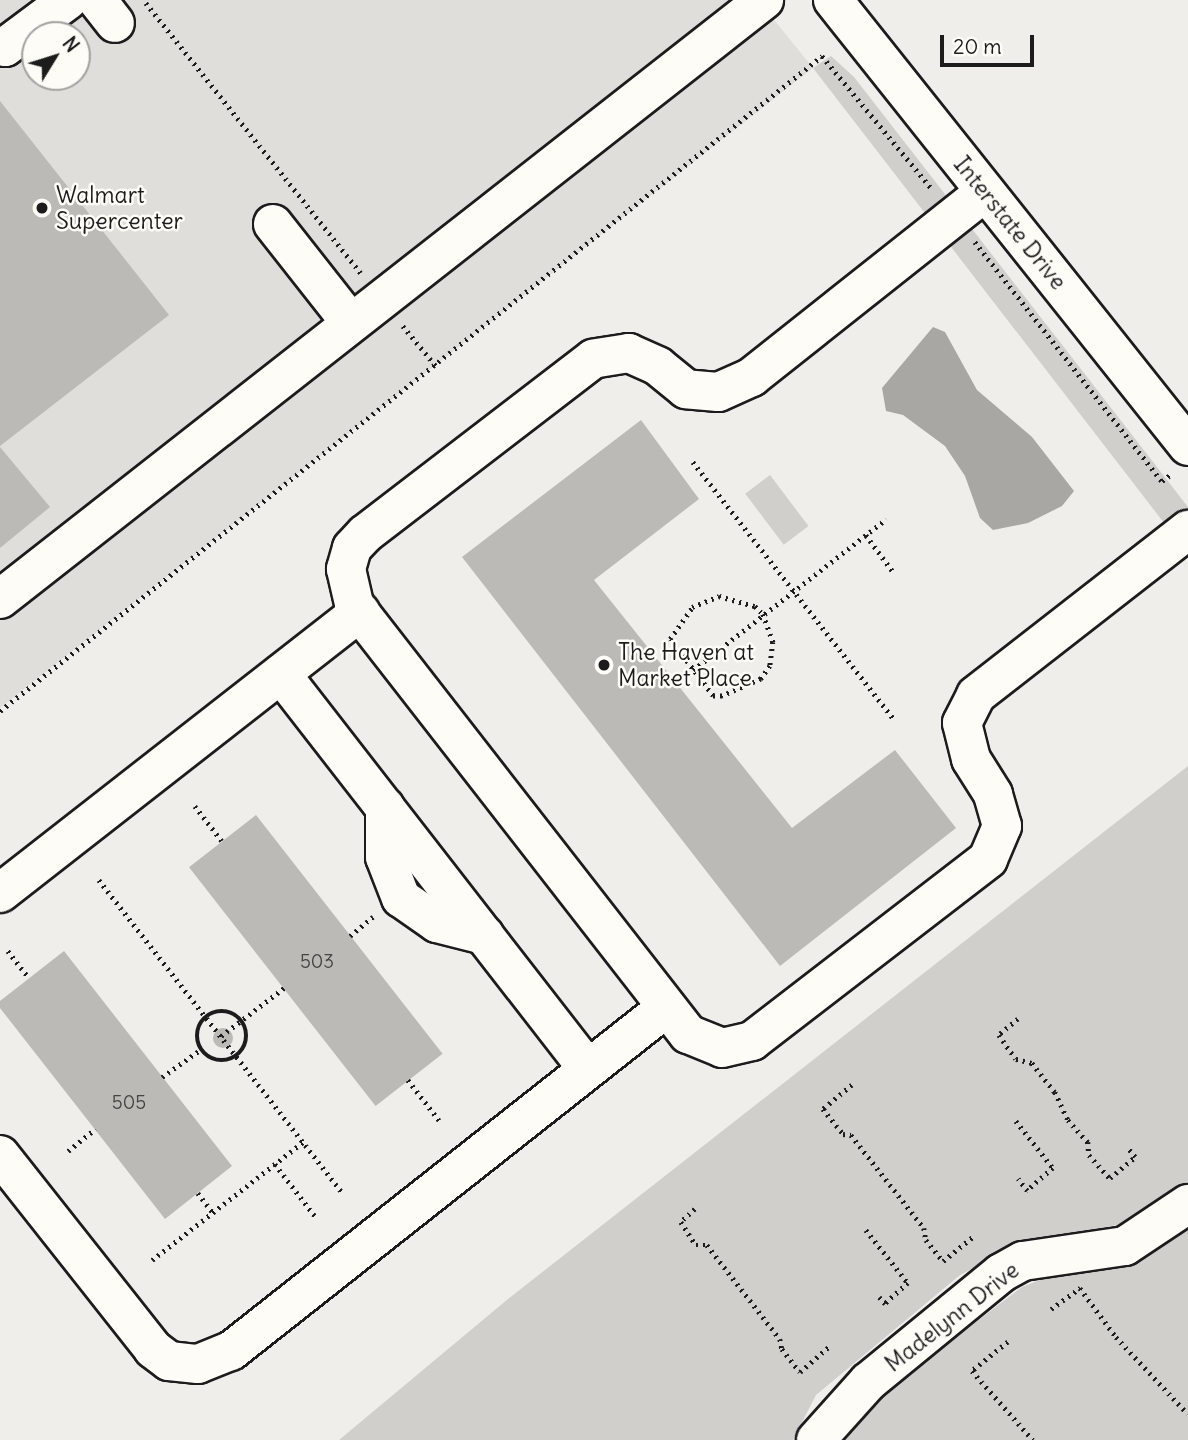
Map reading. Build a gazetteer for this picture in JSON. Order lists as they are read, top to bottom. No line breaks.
{"streets":{"main road":["Interstate Drive","Madelynn Drive"]},"places":["Walmart Supercenter","The Haven at Market Place"],"house_numbers":["503","505"],"scale_bar":"20 m","north":"top right"}
